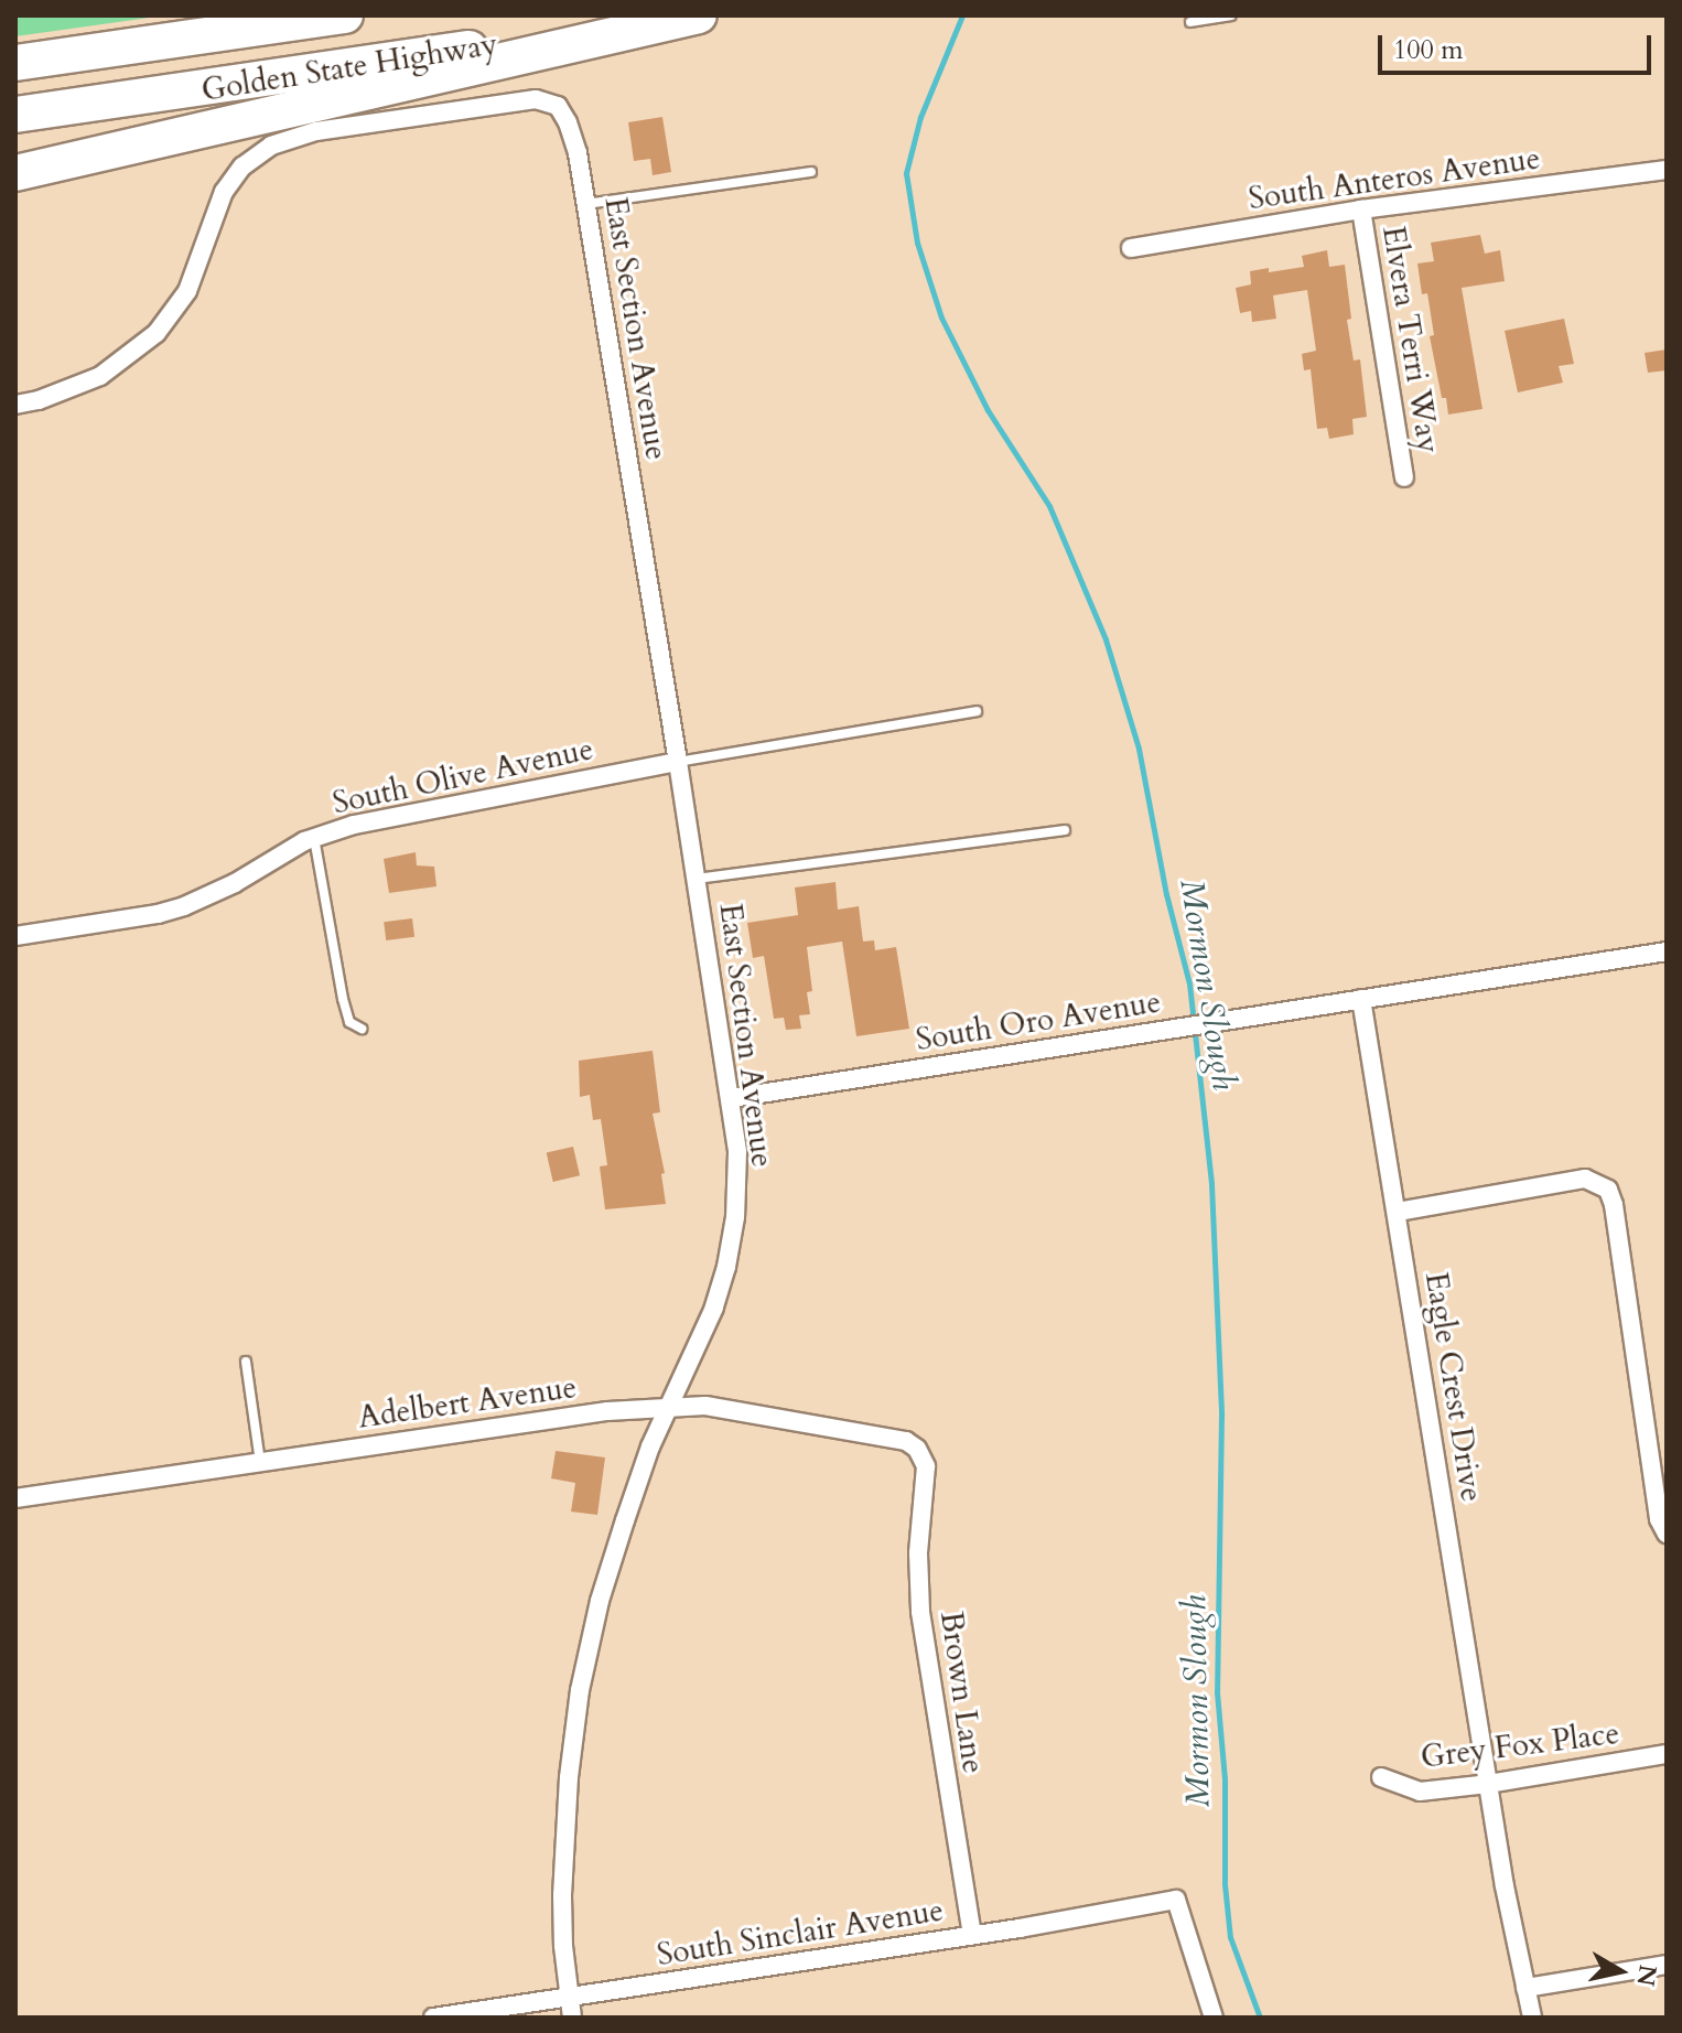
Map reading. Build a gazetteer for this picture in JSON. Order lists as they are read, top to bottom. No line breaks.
{"streets":{"highway":["Golden State Highway"],"street":["South Anteros Avenue","East Section Avenue","Elvera Terri Way","South Olive Avenue","South Oro Avenue","Eagle Crest Drive","Adelbert Avenue","Brown Lane","Grey Fox Place","South Sinclair Avenue"]},"crossings":[["South Anteros Avenue","Elvera Terri Way"],["East Section Avenue","South Olive Avenue"],["East Section Avenue","South Oro Avenue"],["East Section Avenue","Adelbert Avenue"],["East Section Avenue","South Sinclair Avenue"],["South Oro Avenue","Eagle Crest Drive"],["Eagle Crest Drive","Grey Fox Place"],["Adelbert Avenue","Brown Lane"],["Brown Lane","South Sinclair Avenue"]],"water":["Mormon Slough"],"scale_bar":"100 m","north":"right"}
